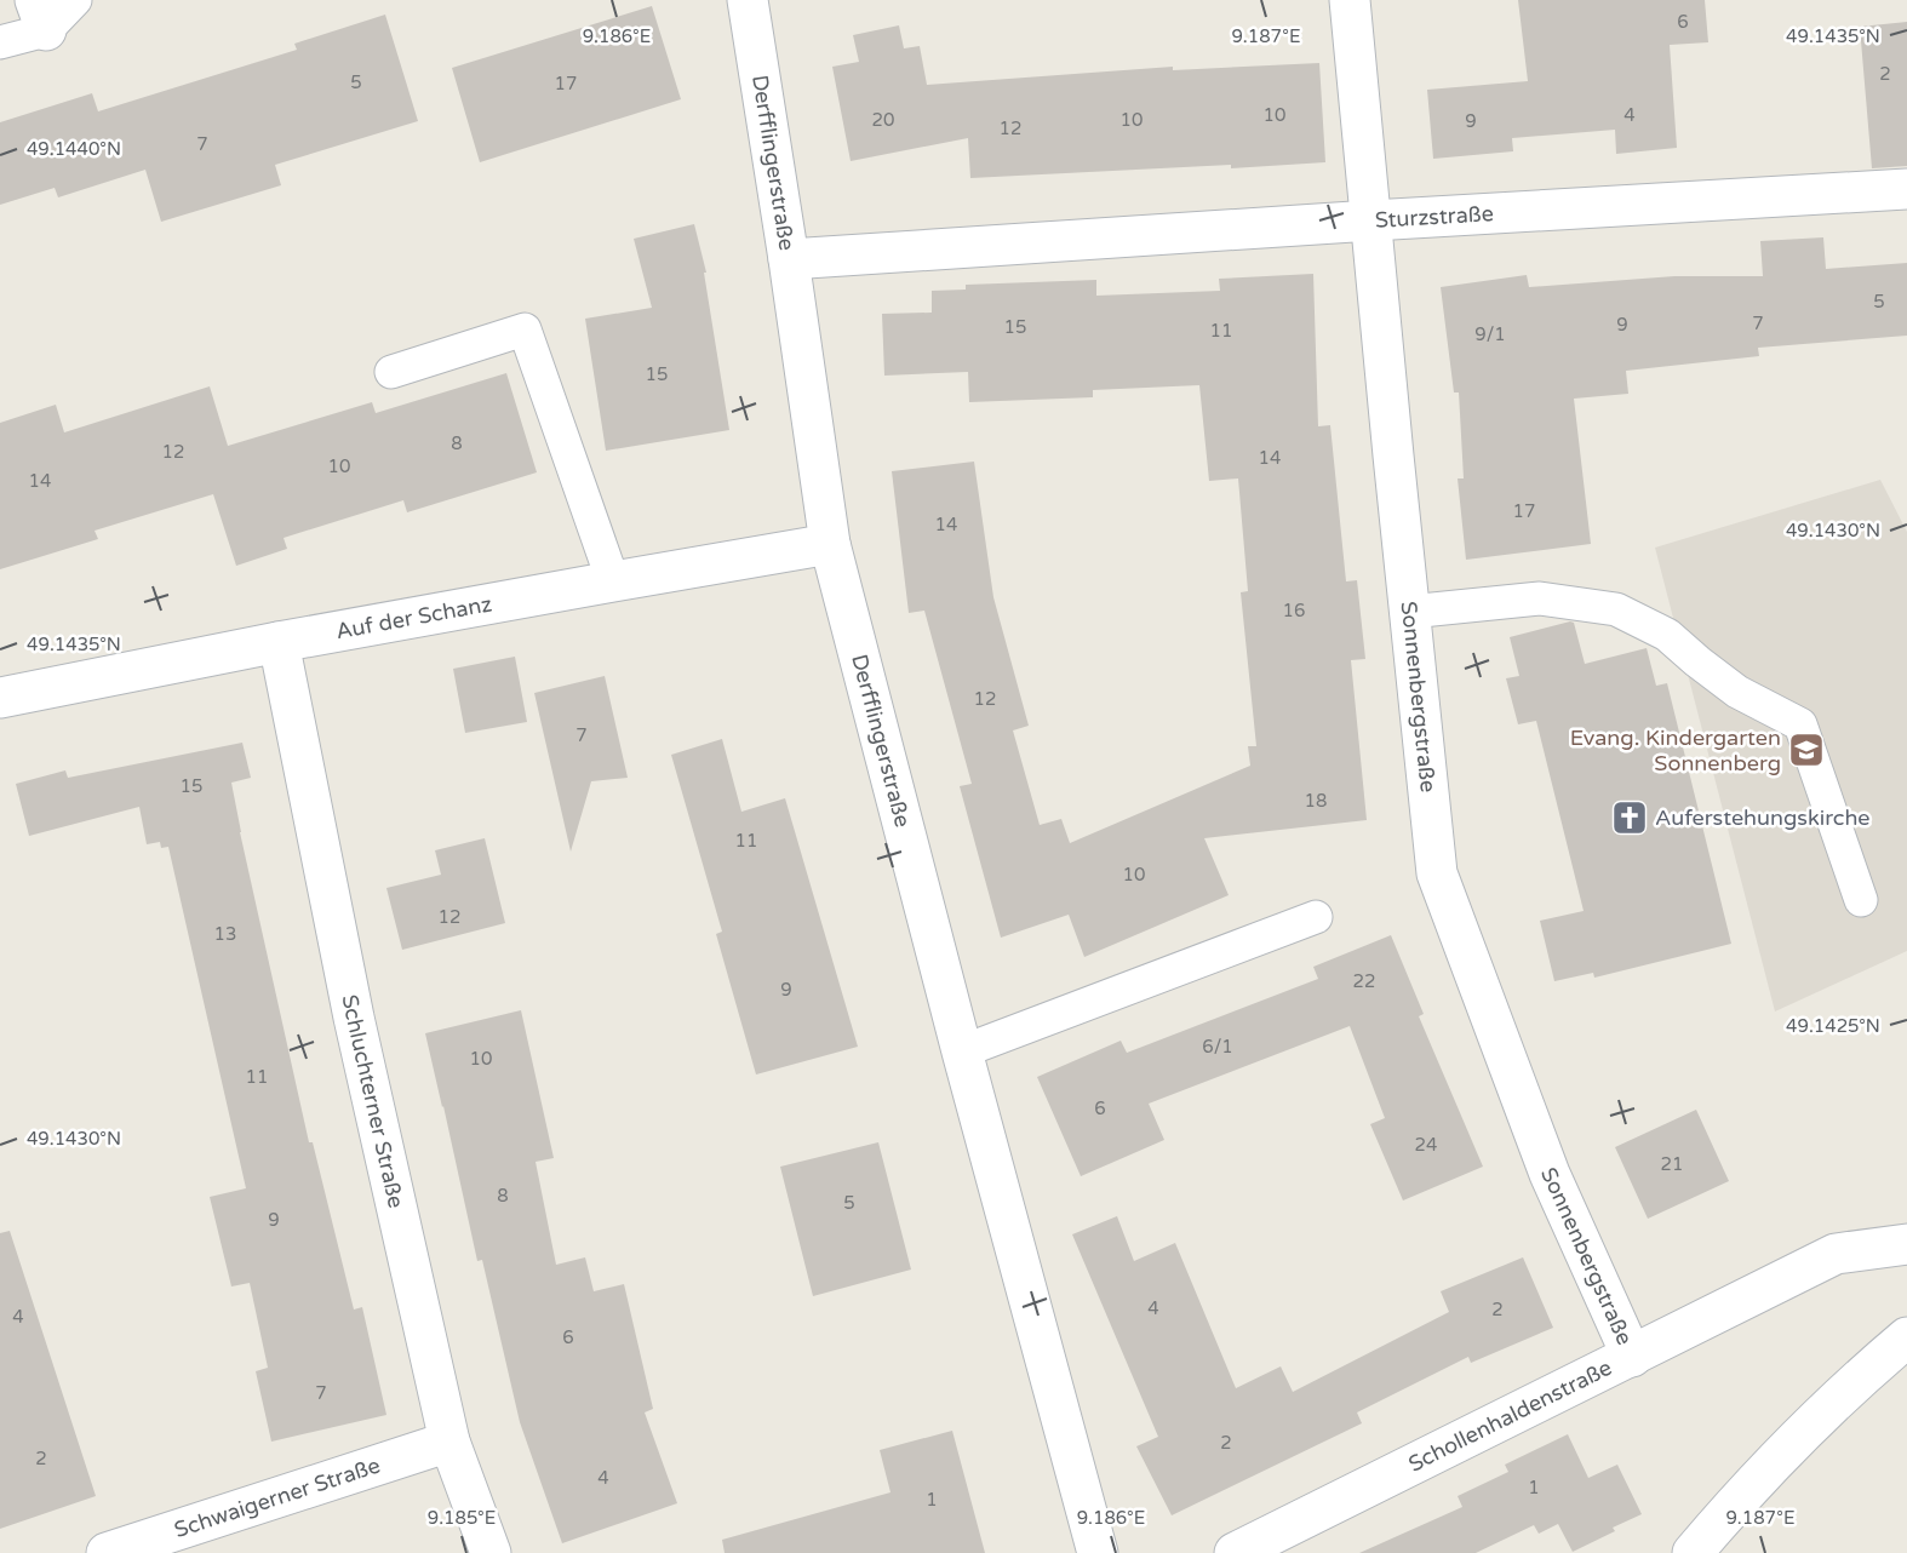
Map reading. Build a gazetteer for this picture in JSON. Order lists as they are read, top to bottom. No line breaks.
{"streets":{"street":["Derfflingerstraße","Sturzstraße","Auf der Schanz","Sonnenbergstraße","Schluchterner Straße","Schollenhaldenstraße","Schwaigerner Straße"]},"crossings":[["Derfflingerstraße","Sturzstraße"],["Derfflingerstraße","Auf der Schanz"],["Sturzstraße","Sonnenbergstraße"],["Auf der Schanz","Schluchterner Straße"],["Sonnenbergstraße","Schollenhaldenstraße"],["Schluchterner Straße","Schwaigerner Straße"]],"places":{"school or university":["Evang. Kindergarten Sonnenberg"],"church":["Auferstehungskirche"]},"house_numbers":["6","2","5","17","10","4","20","10","9","12","7","5","7","9","15","11","9/1","15","8","12","14","10","14","17","14","16","12","7","15","18","11","10","12","13","22","9","6/1","10","11","6","24","21","8","5","9","4","2","4","6","7","2","2","4","1","1"],"coordinates":["9.186°E","9.187°E","49.1435°N","49.1440°N","49.1430°N","49.1425°N","9.185°E"]}
